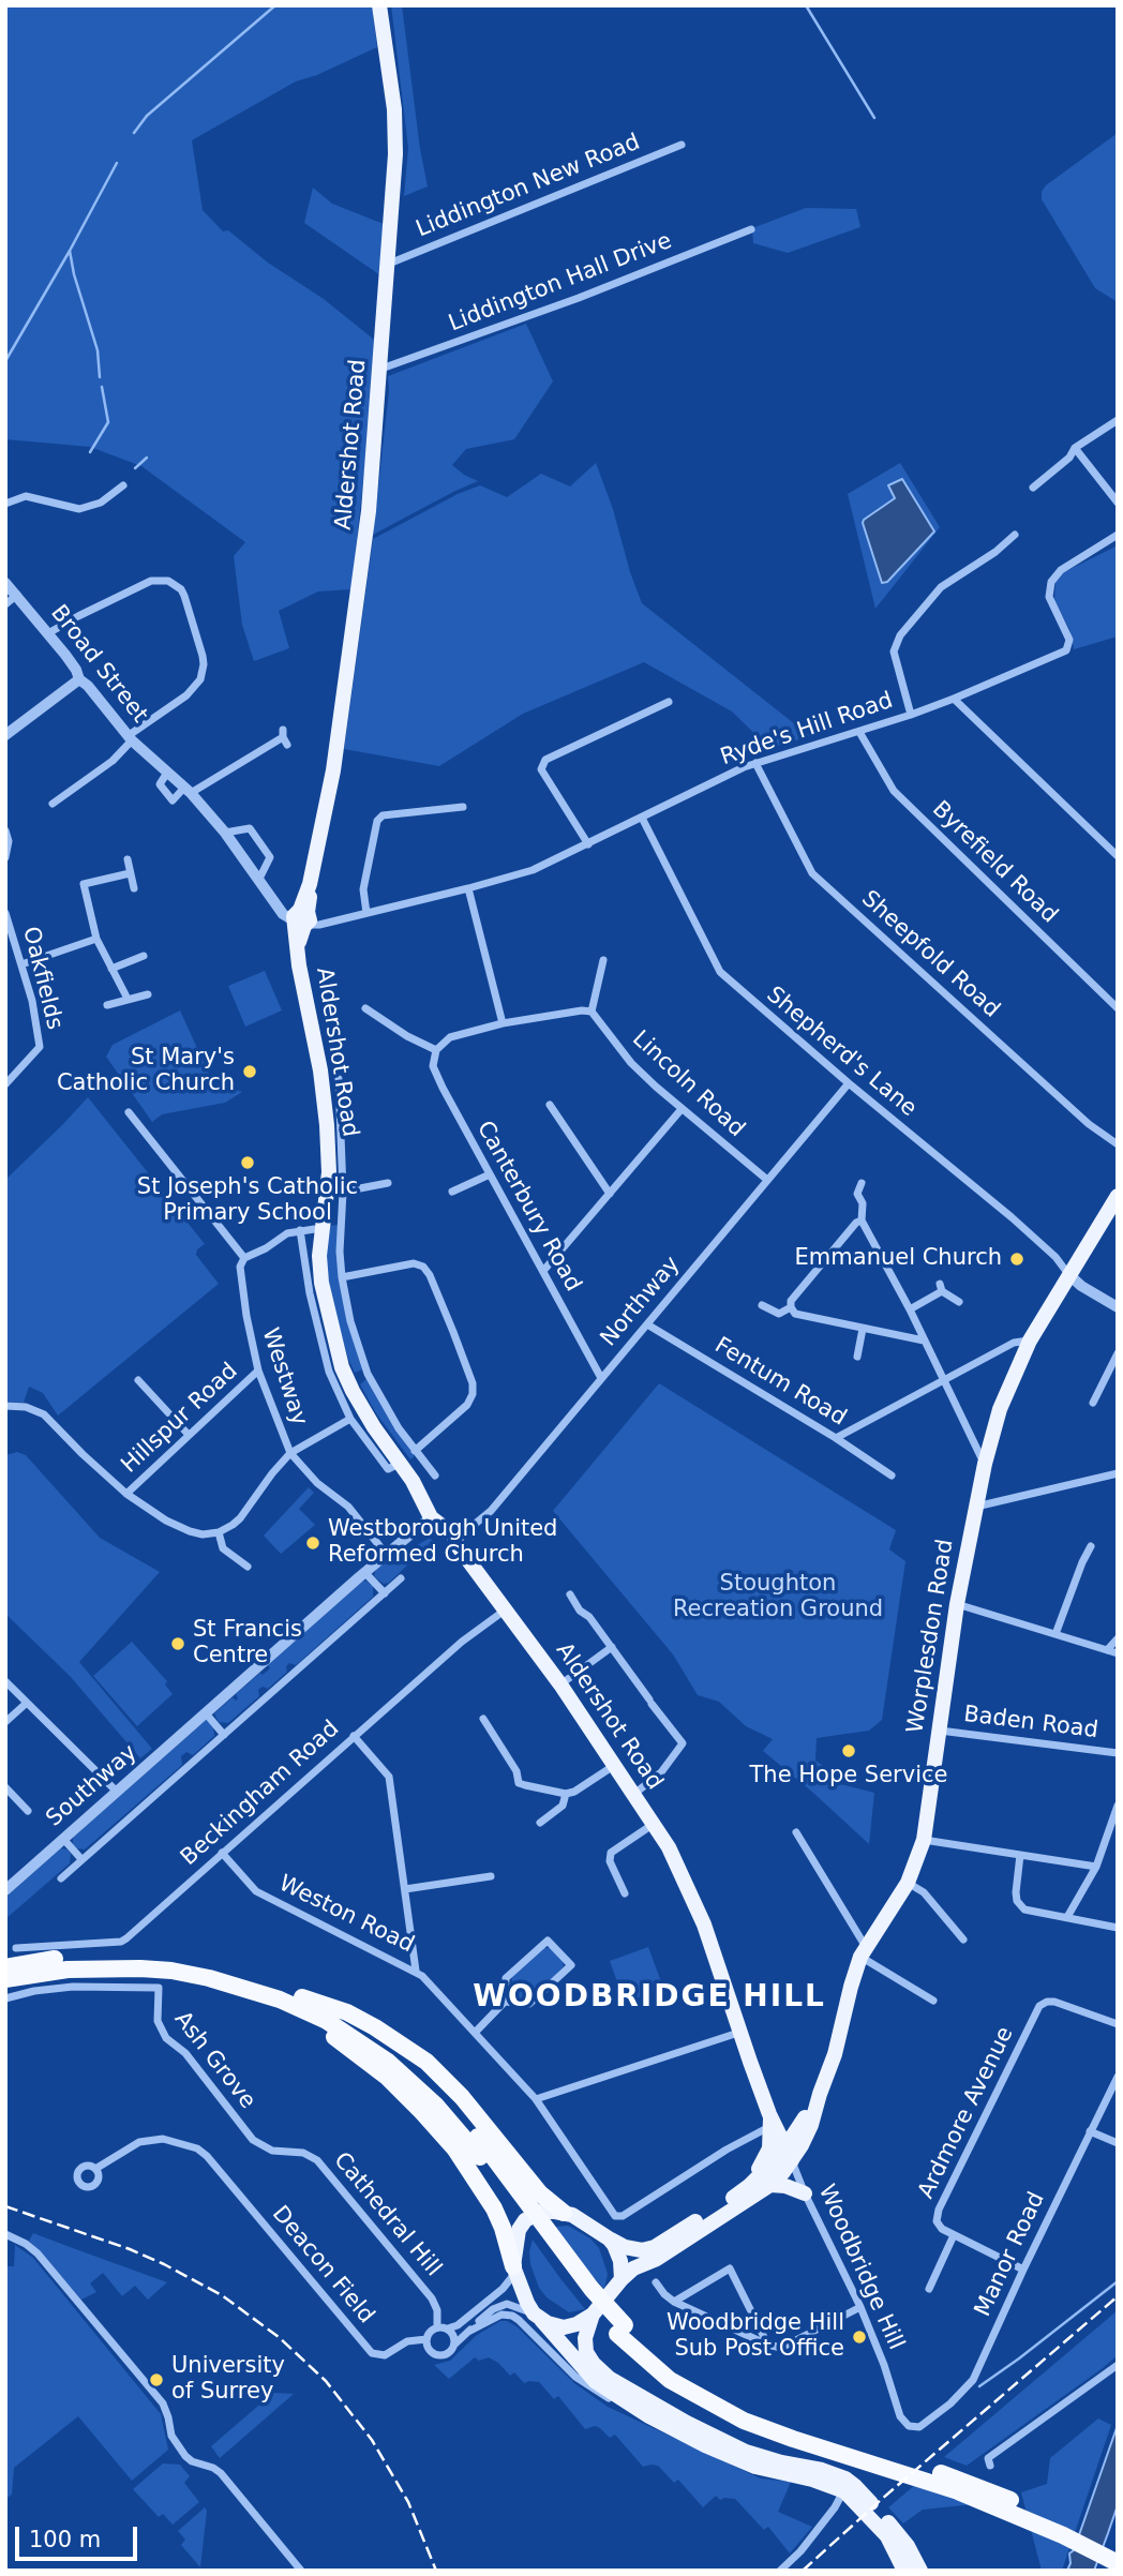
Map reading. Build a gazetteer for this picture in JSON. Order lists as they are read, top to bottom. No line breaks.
{"streets":{"main road":["Aldershot Road","Worplesdon Road"],"street":["Liddington New Road","Liddington Hall Drive","Broad Street","Ryde's Hill Road","Byrefield Road","Sheepfold Road","Oakfields","Shepherd's Lane","Lincoln Road","Canterbury Road","Northway","Westway","Fentum Road","Hillspur Road","Baden Road","Southway","Beckingham Road","Weston Road","Ash Grove","Ardmore Avenue","Cathedral Hill","Manor Road","Deacon Field","Woodbridge Hill"]},"crossings":[["Liddington New Road","Aldershot Road"],["Liddington Hall Drive","Aldershot Road"],["Aldershot Road","Broad Street"],["Aldershot Road","Ryde's Hill Road"],["Aldershot Road","Northway"],["Aldershot Road","Worplesdon Road"],["Aldershot Road","Southway"],["Aldershot Road","Beckingham Road"],["Aldershot Road","Woodbridge Hill"],["Broad Street","Ryde's Hill Road"],["Ryde's Hill Road","Byrefield Road"],["Ryde's Hill Road","Sheepfold Road"],["Ryde's Hill Road","Shepherd's Lane"],["Shepherd's Lane","Northway"],["Shepherd's Lane","Worplesdon Road"],["Lincoln Road","Northway"],["Canterbury Road","Northway"],["Northway","Fentum Road"],["Westway","Hillspur Road"],["Westway","Southway"],["Worplesdon Road","Baden Road"],["Worplesdon Road","Woodbridge Hill"],["Beckingham Road","Weston Road"],["Ash Grove","Cathedral Hill"],["Cathedral Hill","Deacon Field"],["Manor Road","Woodbridge Hill"]],"districts":["WOODBRIDGE HILL"],"parks":["Stoughton Recreation Ground"],"places":["St Mary's Catholic Church","St Joseph's Catholic Primary School","Emmanuel Church","Westborough United Reformed Church","St Francis Centre","The Hope Service","Woodbridge Hill Sub Post Office","University of Surrey"],"scale_bar":"100 m"}
